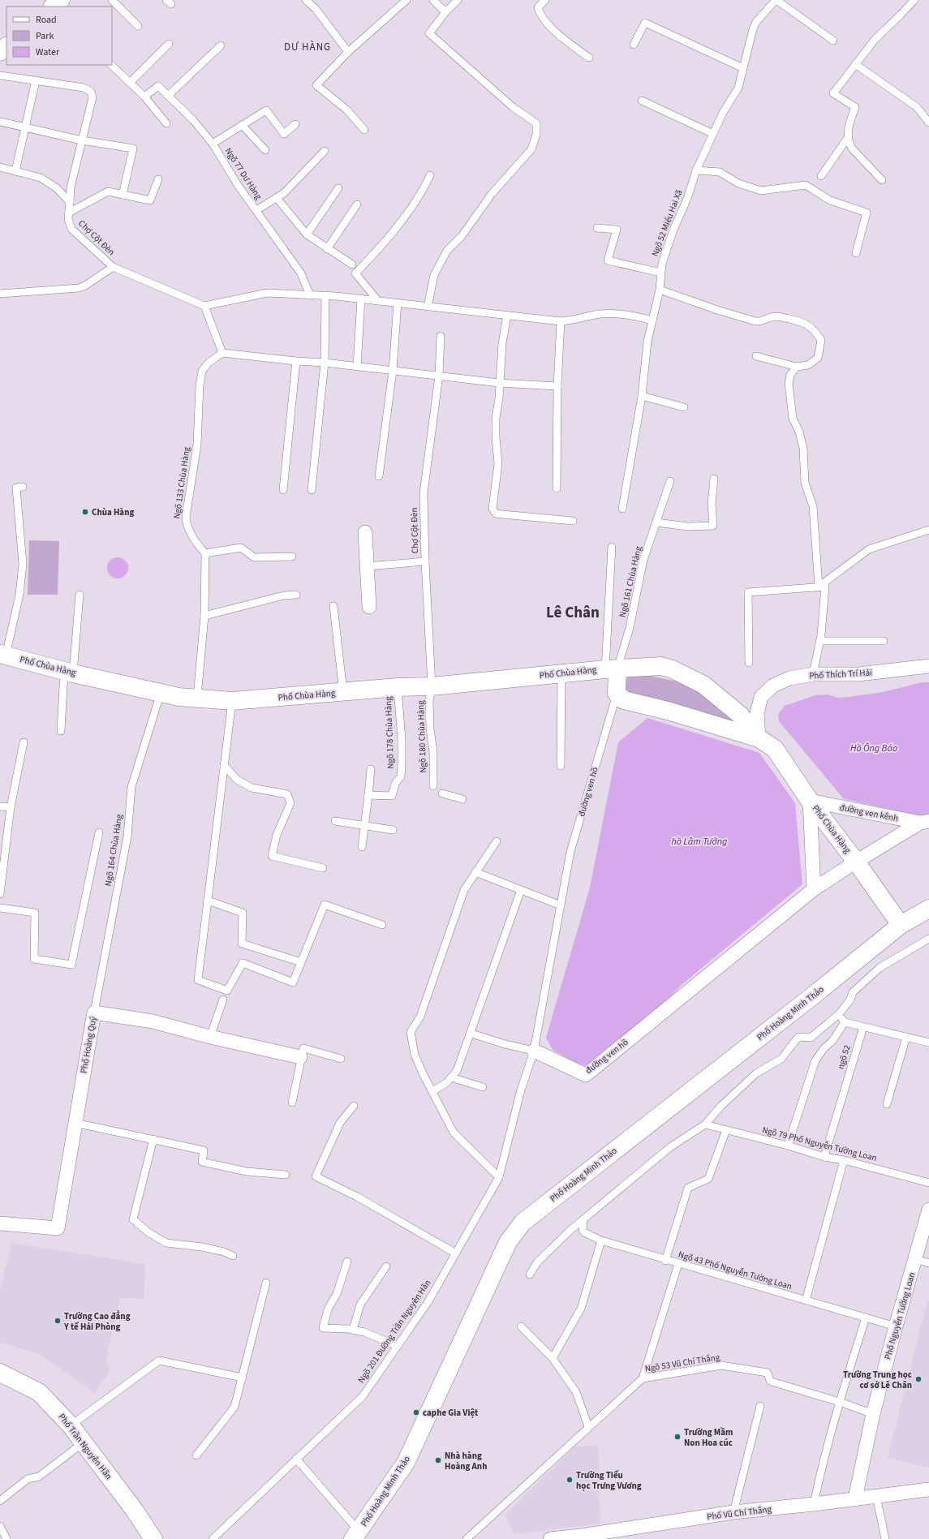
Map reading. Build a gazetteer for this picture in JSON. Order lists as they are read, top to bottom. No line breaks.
{"streets":{"street":["Phố Chùa Hàng","Phố Thích Trí Hải","đường ven hồ","đường ven kênh","Phố Hoàng Minh Thảo","Phố Hoàng Quý","Phố Nguyễn Tường Loan","Phố Trần Nguyên Hãn","Phố Vũ Chí Thắng"],"lane":["Ngõ 77 Dư Hàng","Ngõ 52 Miếu Hai Xã","Chợ Cột Đèn","Ngõ 133 Chùa Hàng","Ngõ 161 Chùa Hàng","Ngõ 178 Chùa Hàng","Ngõ 180 Chùa Hàng","Ngõ 164 Chùa Hàng","ngõ 52","Ngõ 79 Phố Nguyễn Tường Loan","Ngõ 43 Phố Nguyễn Tường Loan","Ngõ 201 Đường Trần Nguyên Hãn","Ngõ 53 Vũ Chí Thắng"]},"crossings":[["Chợ Cột Đèn","Phố Chùa Hàng"],["Chợ Cột Đèn","Ngõ 180 Chùa Hàng"],["Ngõ 161 Chùa Hàng","Phố Chùa Hàng"],["Phố Chùa Hàng","Phố Thích Trí Hải"],["Phố Chùa Hàng","Ngõ 178 Chùa Hàng"],["Phố Chùa Hàng","Ngõ 180 Chùa Hàng"],["Phố Chùa Hàng","đường ven hồ"],["Phố Chùa Hàng","đường ven kênh"],["Phố Chùa Hàng","Ngõ 164 Chùa Hàng"],["Phố Chùa Hàng","Phố Hoàng Minh Thảo"],["đường ven hồ","Ngõ 201 Đường Trần Nguyên Hãn"],["Ngõ 164 Chùa Hàng","Phố Hoàng Quý"],["ngõ 52","Ngõ 79 Phố Nguyễn Tường Loan"],["Ngõ 43 Phố Nguyễn Tường Loan","Phố Nguyễn Tường Loan"],["Phố Nguyễn Tường Loan","Ngõ 53 Vũ Chí Thắng"],["Phố Nguyễn Tường Loan","Phố Vũ Chí Thắng"]],"districts":["DƯ HÀNG","Lê Chân"],"water":["Hồ Ông Báo","hồ Lâm Tường"],"places":["Chùa Hàng","Trường Cao đẳng Y tế Hải Phòng","Trường Trung học cơ sở Lê Chân","caphe Gia Việt","Trường Mầm Non Hoa cúc","Nhà hàng Hoàng Anh","Trường Tiểu học Trưng Vương"],"legend":["Road","Park","Water"]}
